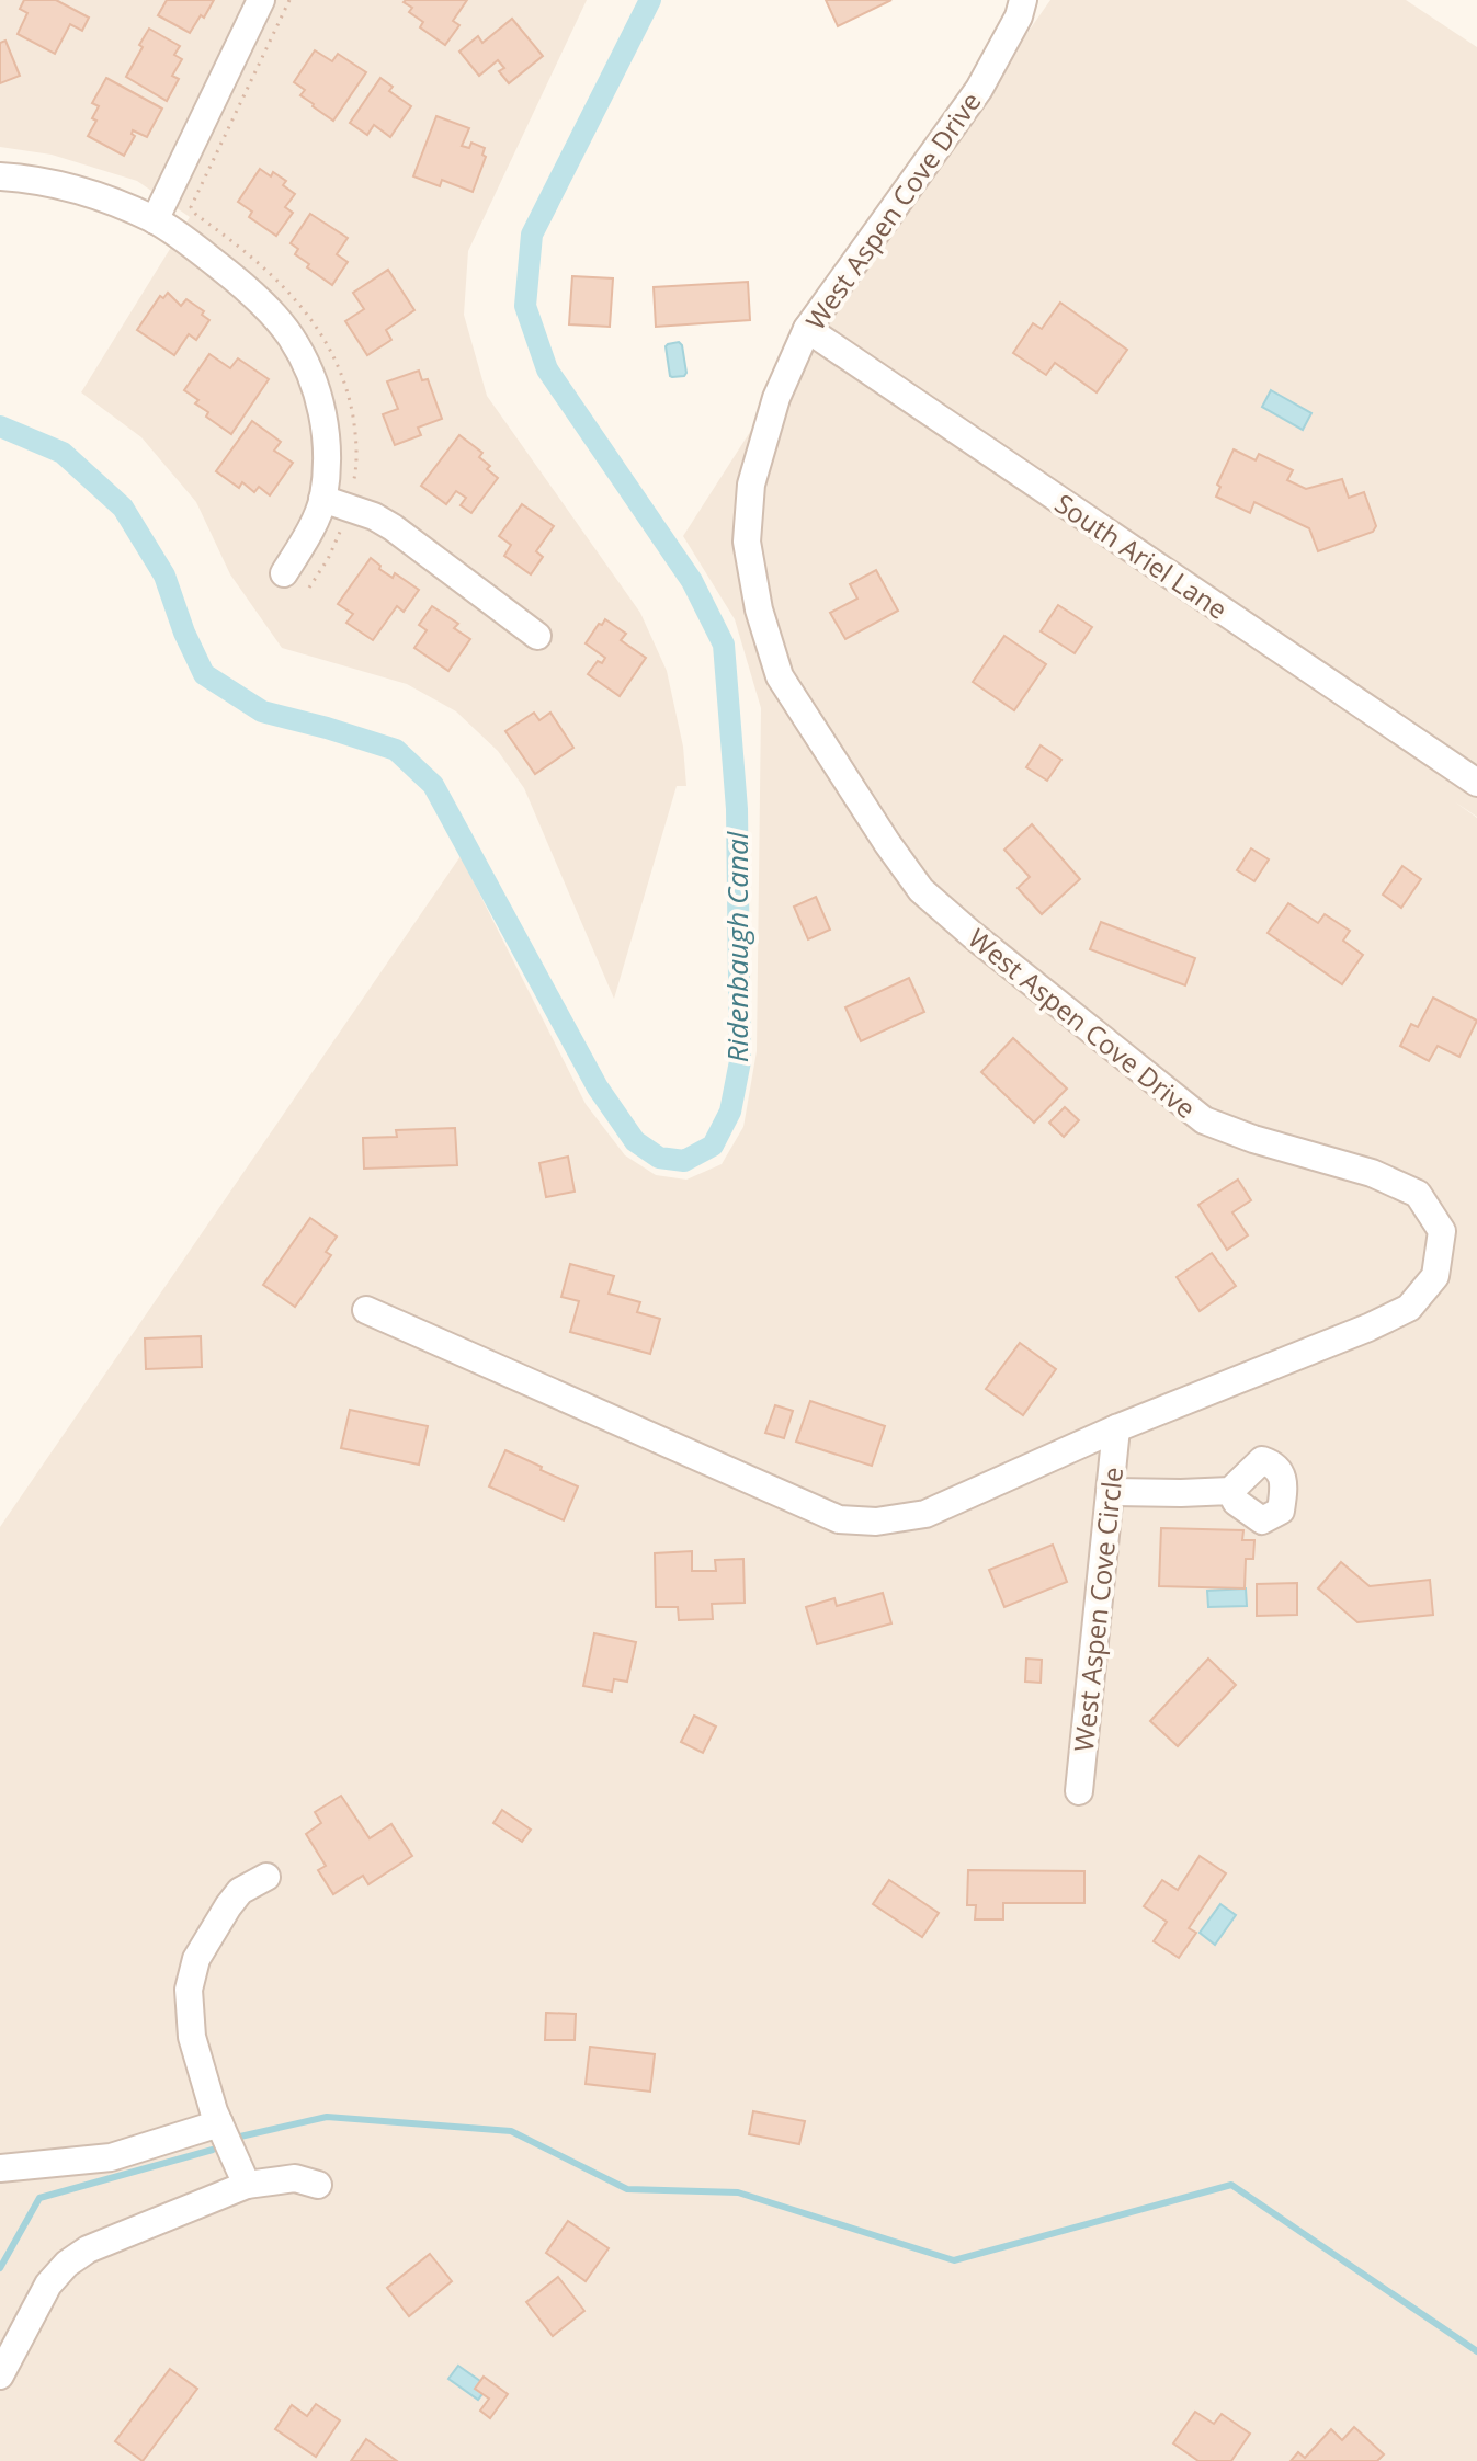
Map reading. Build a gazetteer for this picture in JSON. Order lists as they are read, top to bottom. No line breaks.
{"streets":{"street":["West Aspen Cove Drive","South Ariel Lane","West Aspen Cove Circle"]},"crossings":[["West Aspen Cove Drive","South Ariel Lane"],["West Aspen Cove Drive","West Aspen Cove Circle"]],"water":["Ridenbaugh Canal"]}
